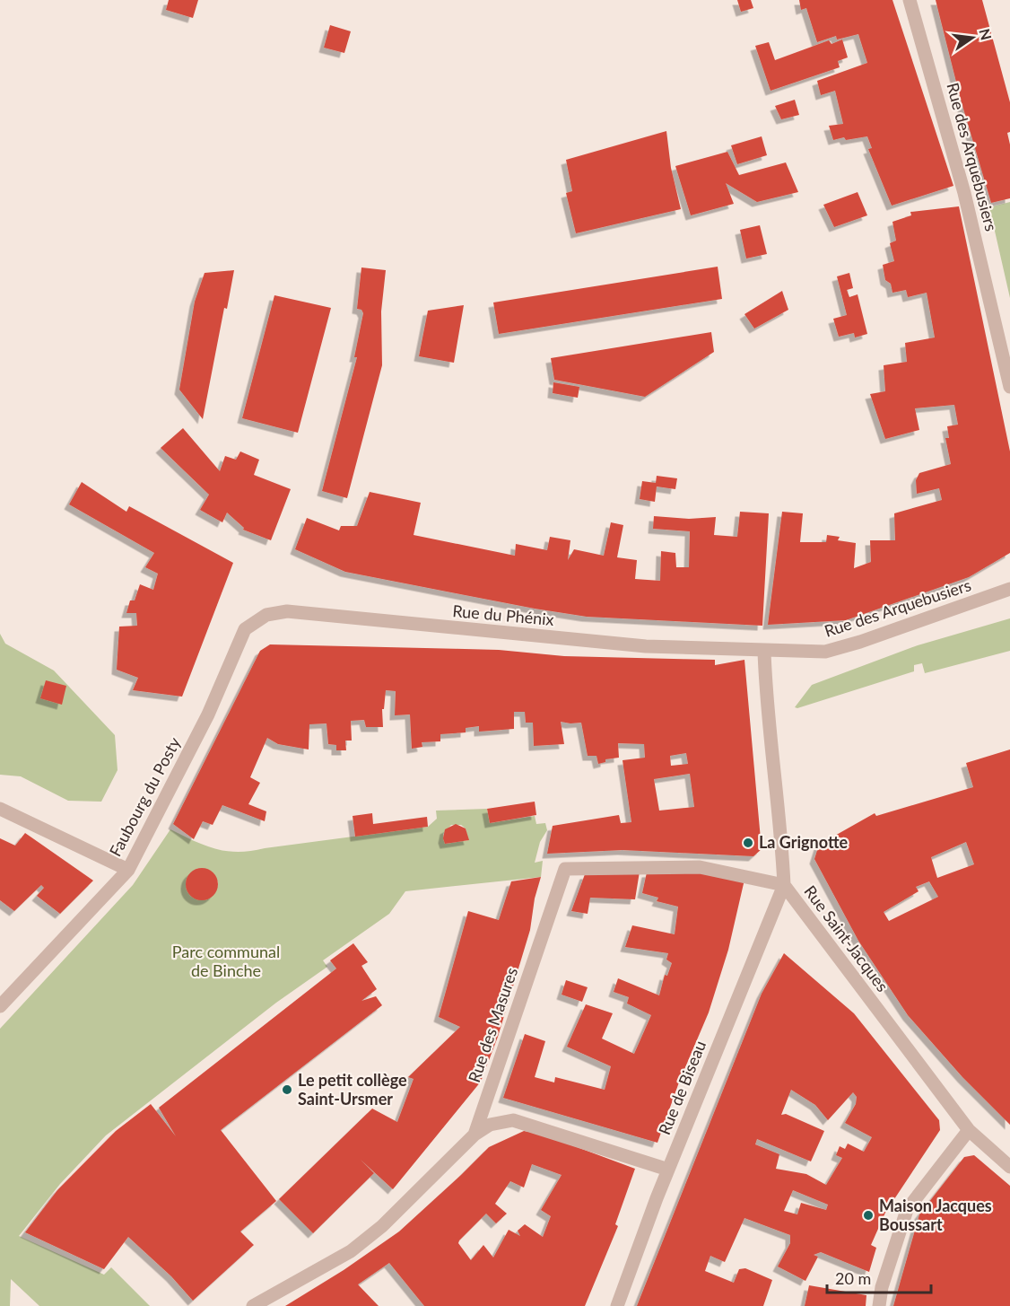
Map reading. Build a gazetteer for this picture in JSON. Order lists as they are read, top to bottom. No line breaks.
{"streets":{"street":["Rue des Arquebusiers","Rue du Phénix","Faubourg du Posty","Rue Saint-Jacques","Rue des Masures","Rue de Biseau"]},"crossings":[["Rue des Arquebusiers","Rue du Phénix"],["Rue des Arquebusiers","Rue Saint-Jacques"],["Rue du Phénix","Faubourg du Posty"],["Rue du Phénix","Rue Saint-Jacques"],["Rue Saint-Jacques","Rue des Masures"],["Rue Saint-Jacques","Rue de Biseau"],["Rue des Masures","Rue de Biseau"]],"parks":["Parc communal de Binche"],"places":["La Grignotte","Le petit collège Saint-Ursmer","Maison Jacques Boussart"],"scale_bar":"20 m","north":"right"}
